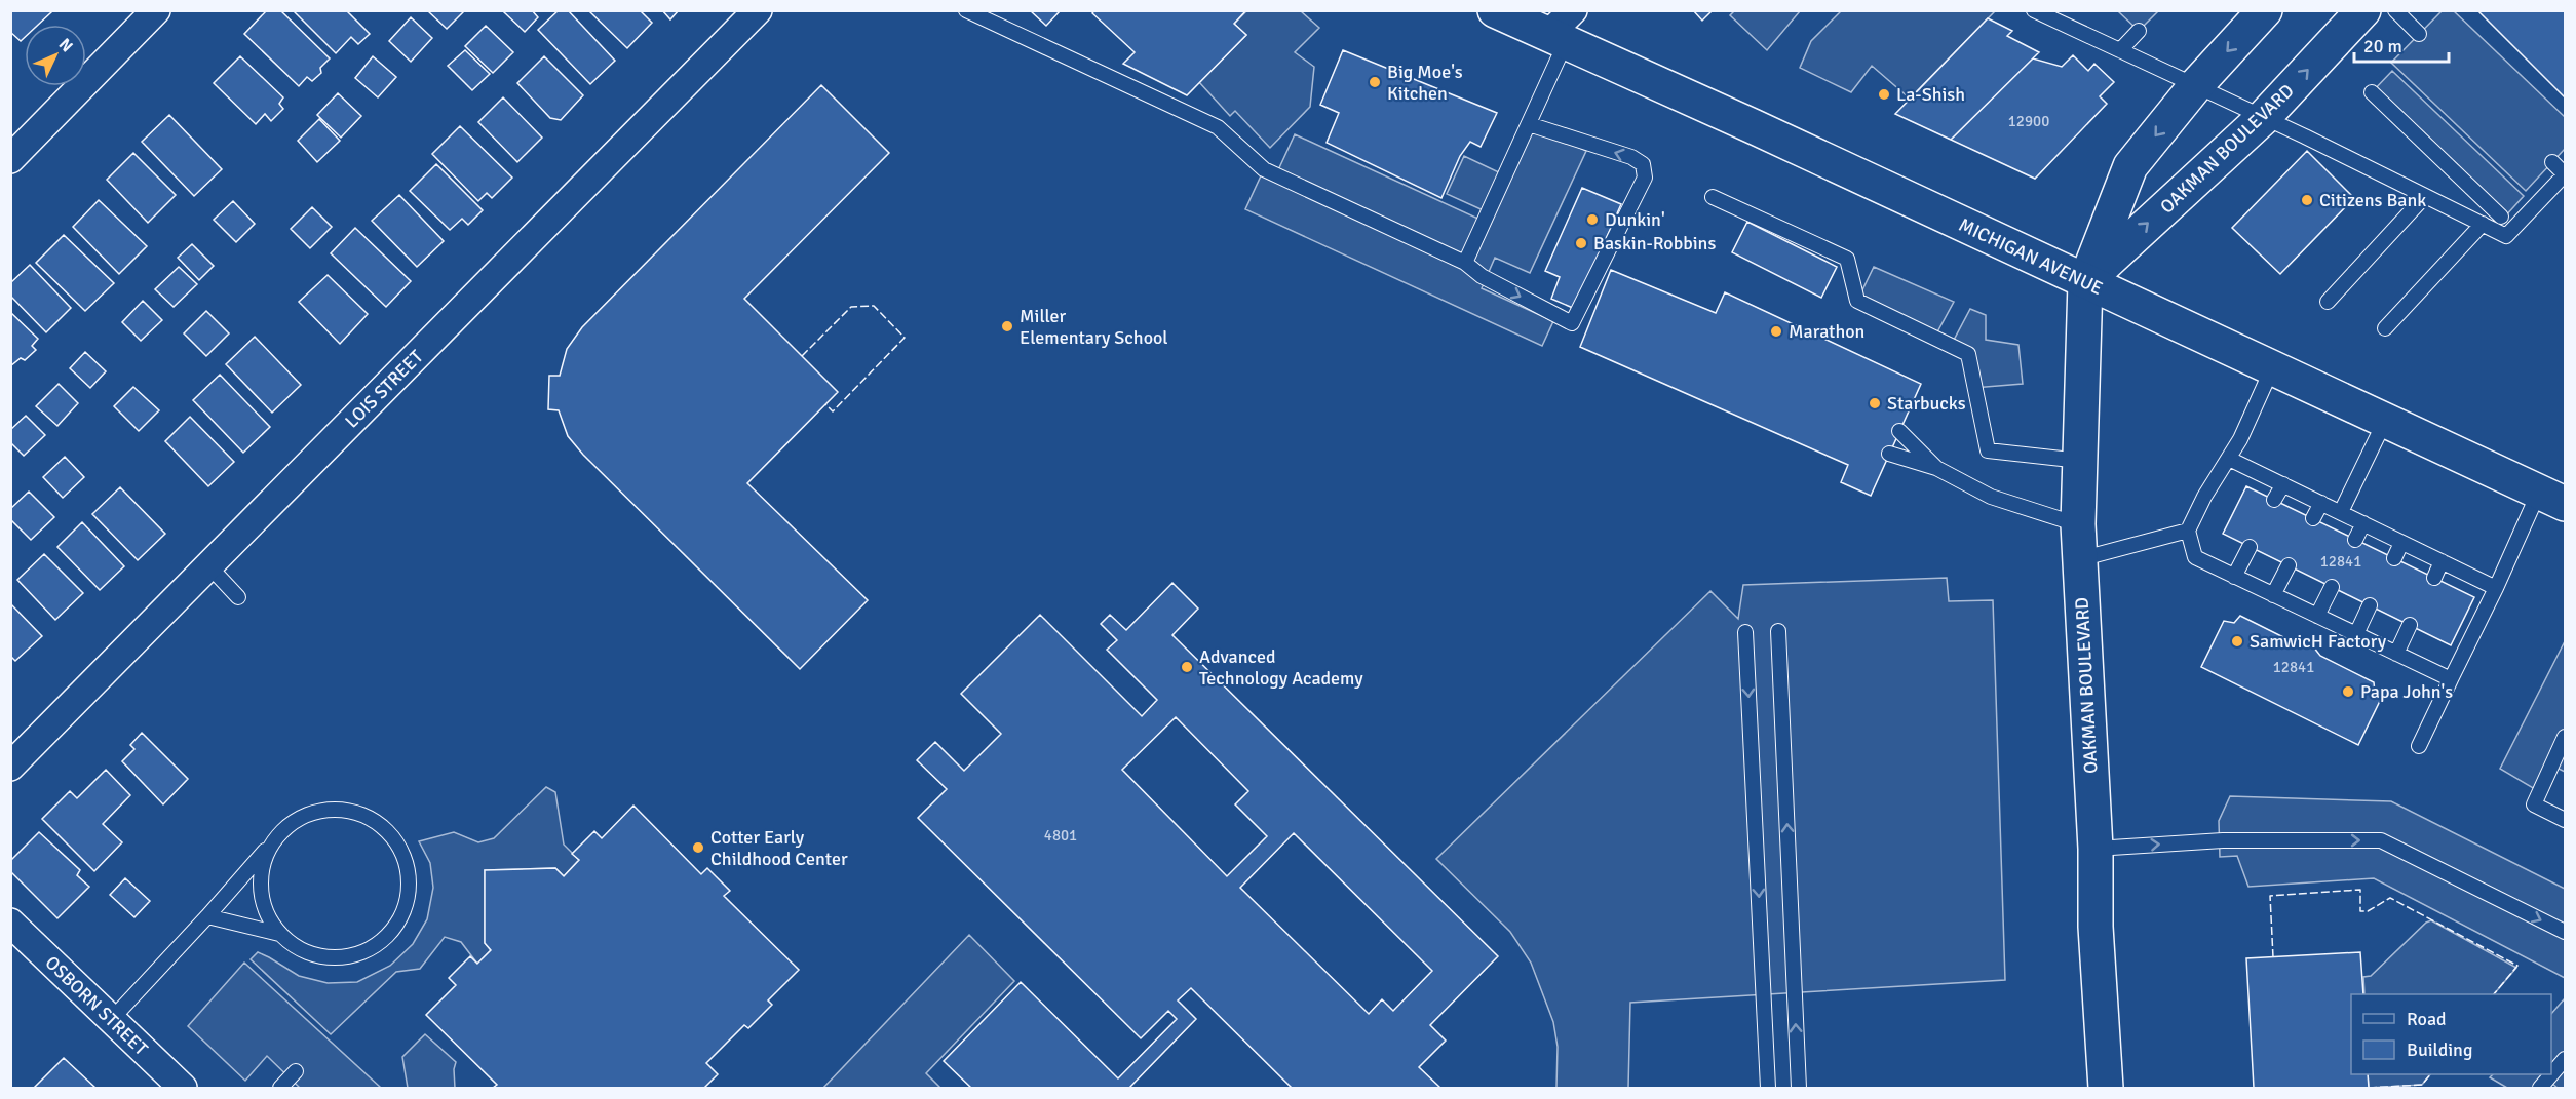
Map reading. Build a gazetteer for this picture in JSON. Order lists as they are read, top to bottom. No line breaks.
{"streets":{"main road":["OAKMAN BOULEVARD","MICHIGAN AVENUE"],"street":["LOIS STREET","OSBORN STREET"]},"crossings":[["OAKMAN BOULEVARD","MICHIGAN AVENUE"]],"places":["Big Moe's Kitchen","La-Shish","Citizens Bank","Dunkin'","Baskin-Robbins","Miller Elementary School","Marathon","Starbucks","SamwicH Factory","Advanced Technology Academy","Papa John's","Cotter Early Childhood Center"],"house_numbers":["12900","12841","12841","4801"],"legend":["Road","Building"],"scale_bar":"20 m","north":"top right"}
